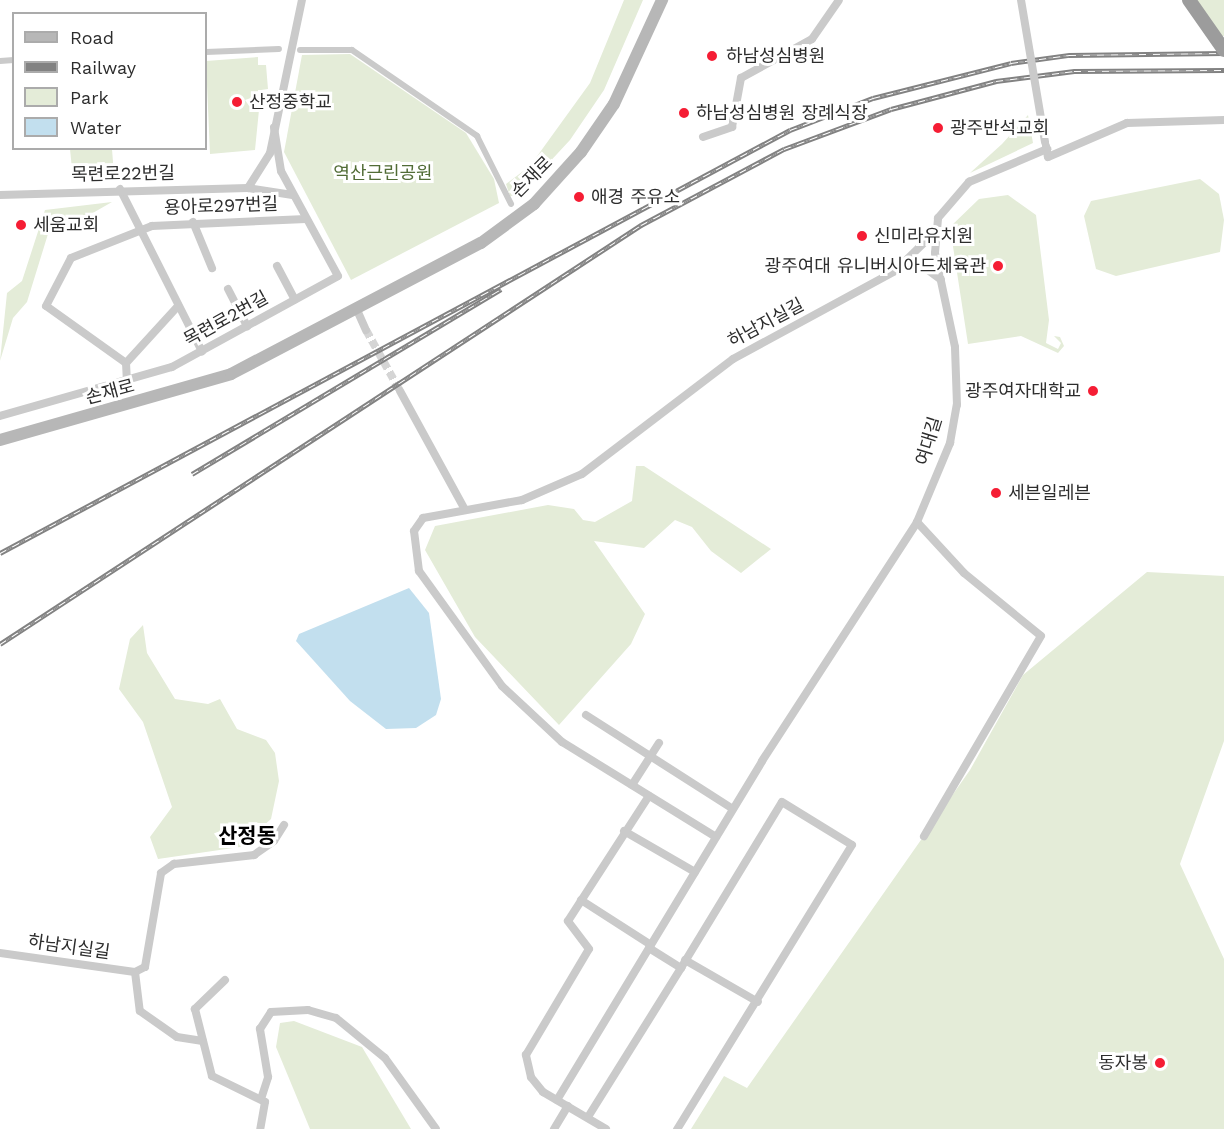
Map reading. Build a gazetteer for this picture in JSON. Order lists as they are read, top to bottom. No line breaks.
{"streets":{"main road":["손재로"],"street":["목련로22번길","용아로297번길","목련로2번길","하남지실길","여대길"]},"crossings":[["목련로22번길","용아로297번길"],["용아로297번길","목련로2번길"],["하남지실길","여대길"]],"districts":["산정동"],"parks":["역산근린공원"],"places":["하남성심병원","산정중학교","하남성심병원 장례식장","광주반석교회","애경 주유소","세움교회","신미라유치원","광주여대 유니버시아드체육관","광주여자대학교","세븐일레븐","동자봉"],"legend":["Road","Railway","Park","Water"]}
